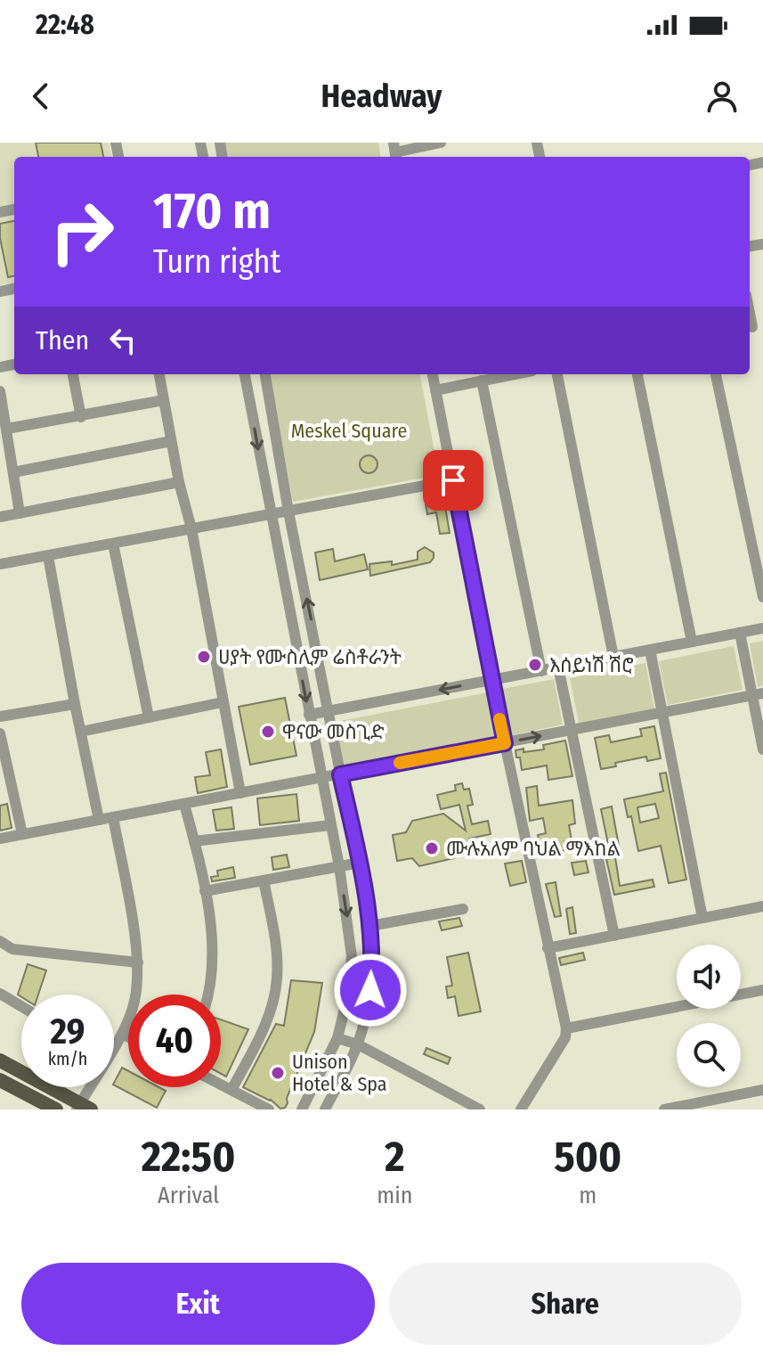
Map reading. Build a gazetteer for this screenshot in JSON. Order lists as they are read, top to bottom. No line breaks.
{"parks":["Meskel Square"],"places":["ሀያት የሙስሊም ሬስቶራንት","እሰይነሽ ሽሮ","ዋናው መስጊድ","ሙሉአለም ባህል ማእከል","Unison Hotel & Spa"],"page":{"status":"22:48","header":"Headway","turn":["170 m","Turn right"],"then":"Then","speed":"29 km/h","limit":"40","eta":["22:50","Arrival","2","min","500","m"],"buttons":["Exit","Share"]}}
